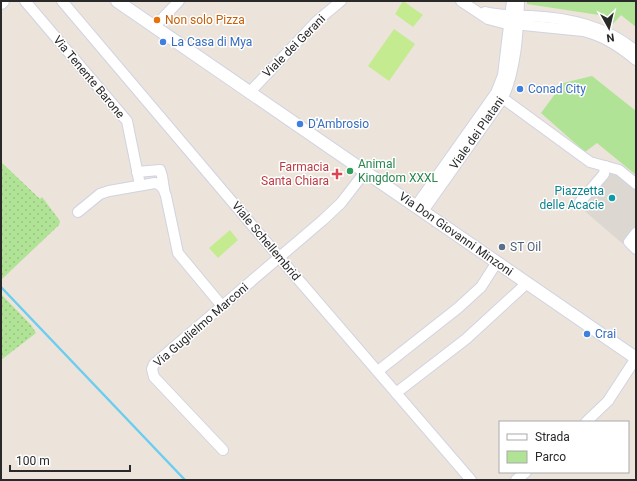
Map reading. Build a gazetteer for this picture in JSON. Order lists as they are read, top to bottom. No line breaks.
{"streets":{"street":["Viale dei Gerani","Via Tenente Barone","Viale dei Platani","Via Don Giovanni Minzoni","Viale Schellembrid","Via Guglielmo Marconi"]},"crossings":[["Viale dei Gerani","Via Don Giovanni Minzoni"],["Viale dei Platani","Via Don Giovanni Minzoni"],["Via Don Giovanni Minzoni","Via Guglielmo Marconi"],["Viale Schellembrid","Via Guglielmo Marconi"]],"places":{"other":["Non solo Pizza","La Casa di Mya","Conad City","D'Ambrosio","Animal Kingdom XXXL","Piazzetta delle Acacie","ST Oil","Crai"],"health":["Farmacia Santa Chiara"]},"legend":["Strada","Parco"],"scale_bar":"100 m","north":"bottom"}
